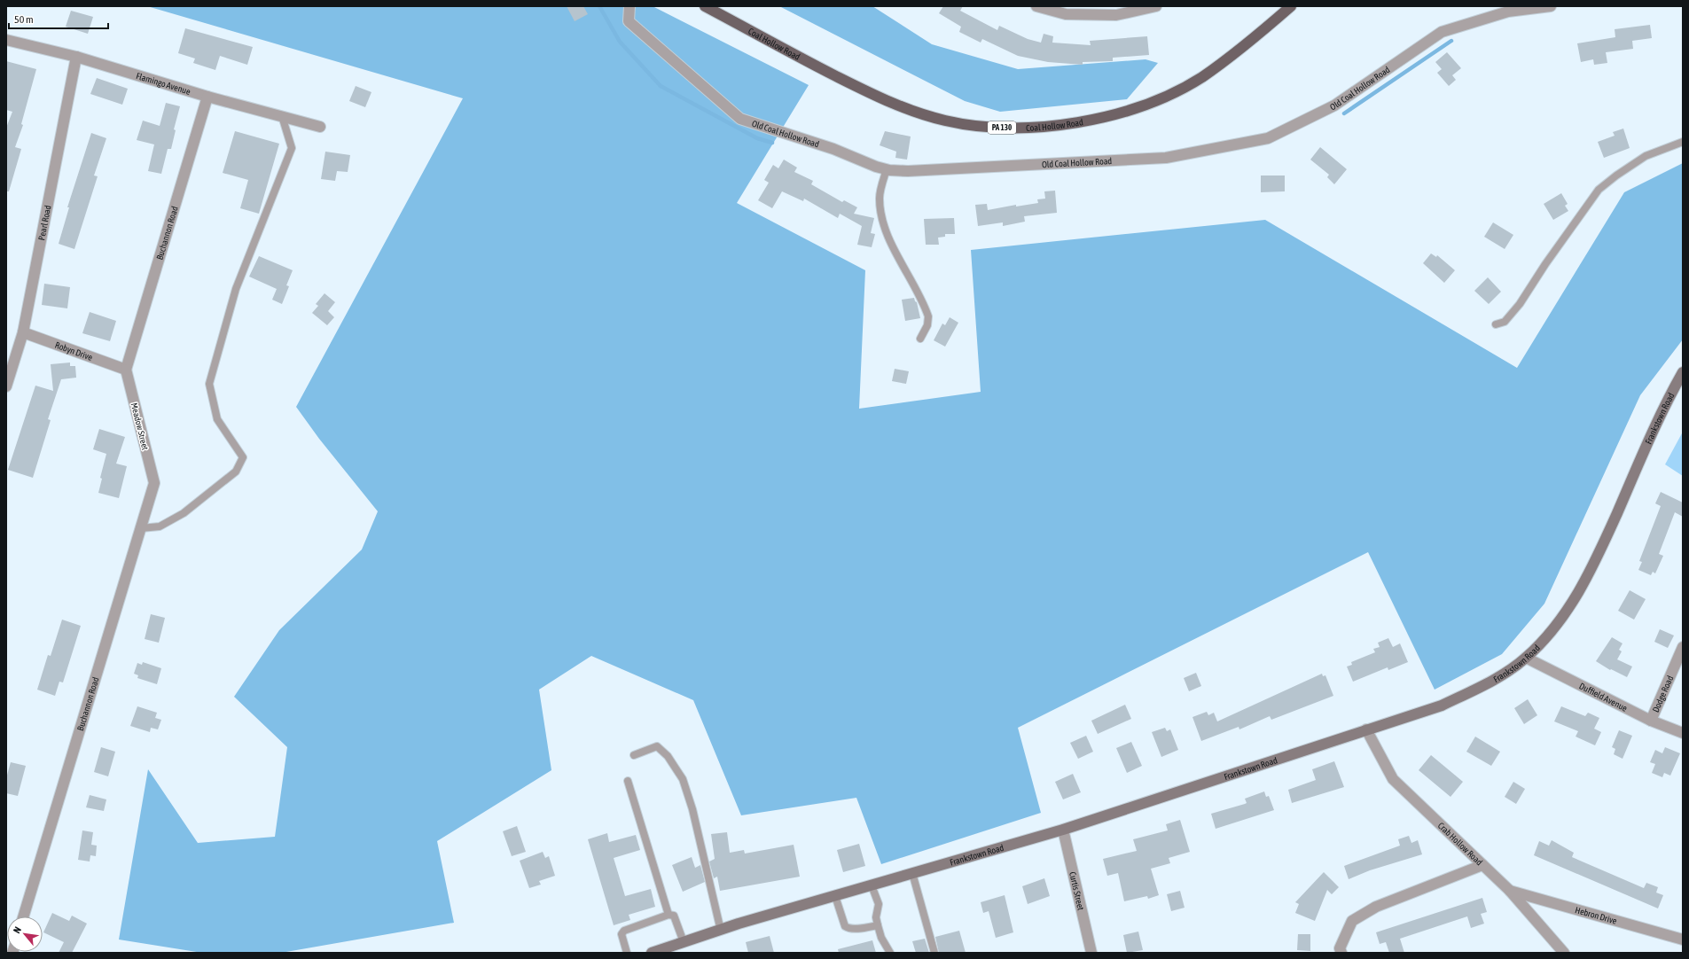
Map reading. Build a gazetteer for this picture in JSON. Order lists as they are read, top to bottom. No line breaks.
{"streets":{"main road":["Coal Hollow Road","PA 130","Frankstown Road"],"street":["Flamingo Avenue","Old Coal Hollow Road","Pearl Road","Buchannon Road","Robyn Drive","Meadow Street","Dodge Road","Duffield Avenue","Crab Hollow Road","Curtis Street","Hebron Drive"]},"crossings":[["Flamingo Avenue","Pearl Road"],["Flamingo Avenue","Buchannon Road"],["Pearl Road","Robyn Drive"],["Buchannon Road","Robyn Drive"],["Buchannon Road","Meadow Street"],["Robyn Drive","Meadow Street"],["Frankstown Road","Duffield Avenue"],["Frankstown Road","Crab Hollow Road"],["Frankstown Road","Curtis Street"],["Dodge Road","Duffield Avenue"],["Crab Hollow Road","Hebron Drive"]],"scale_bar":"50 m","north":"top left"}
